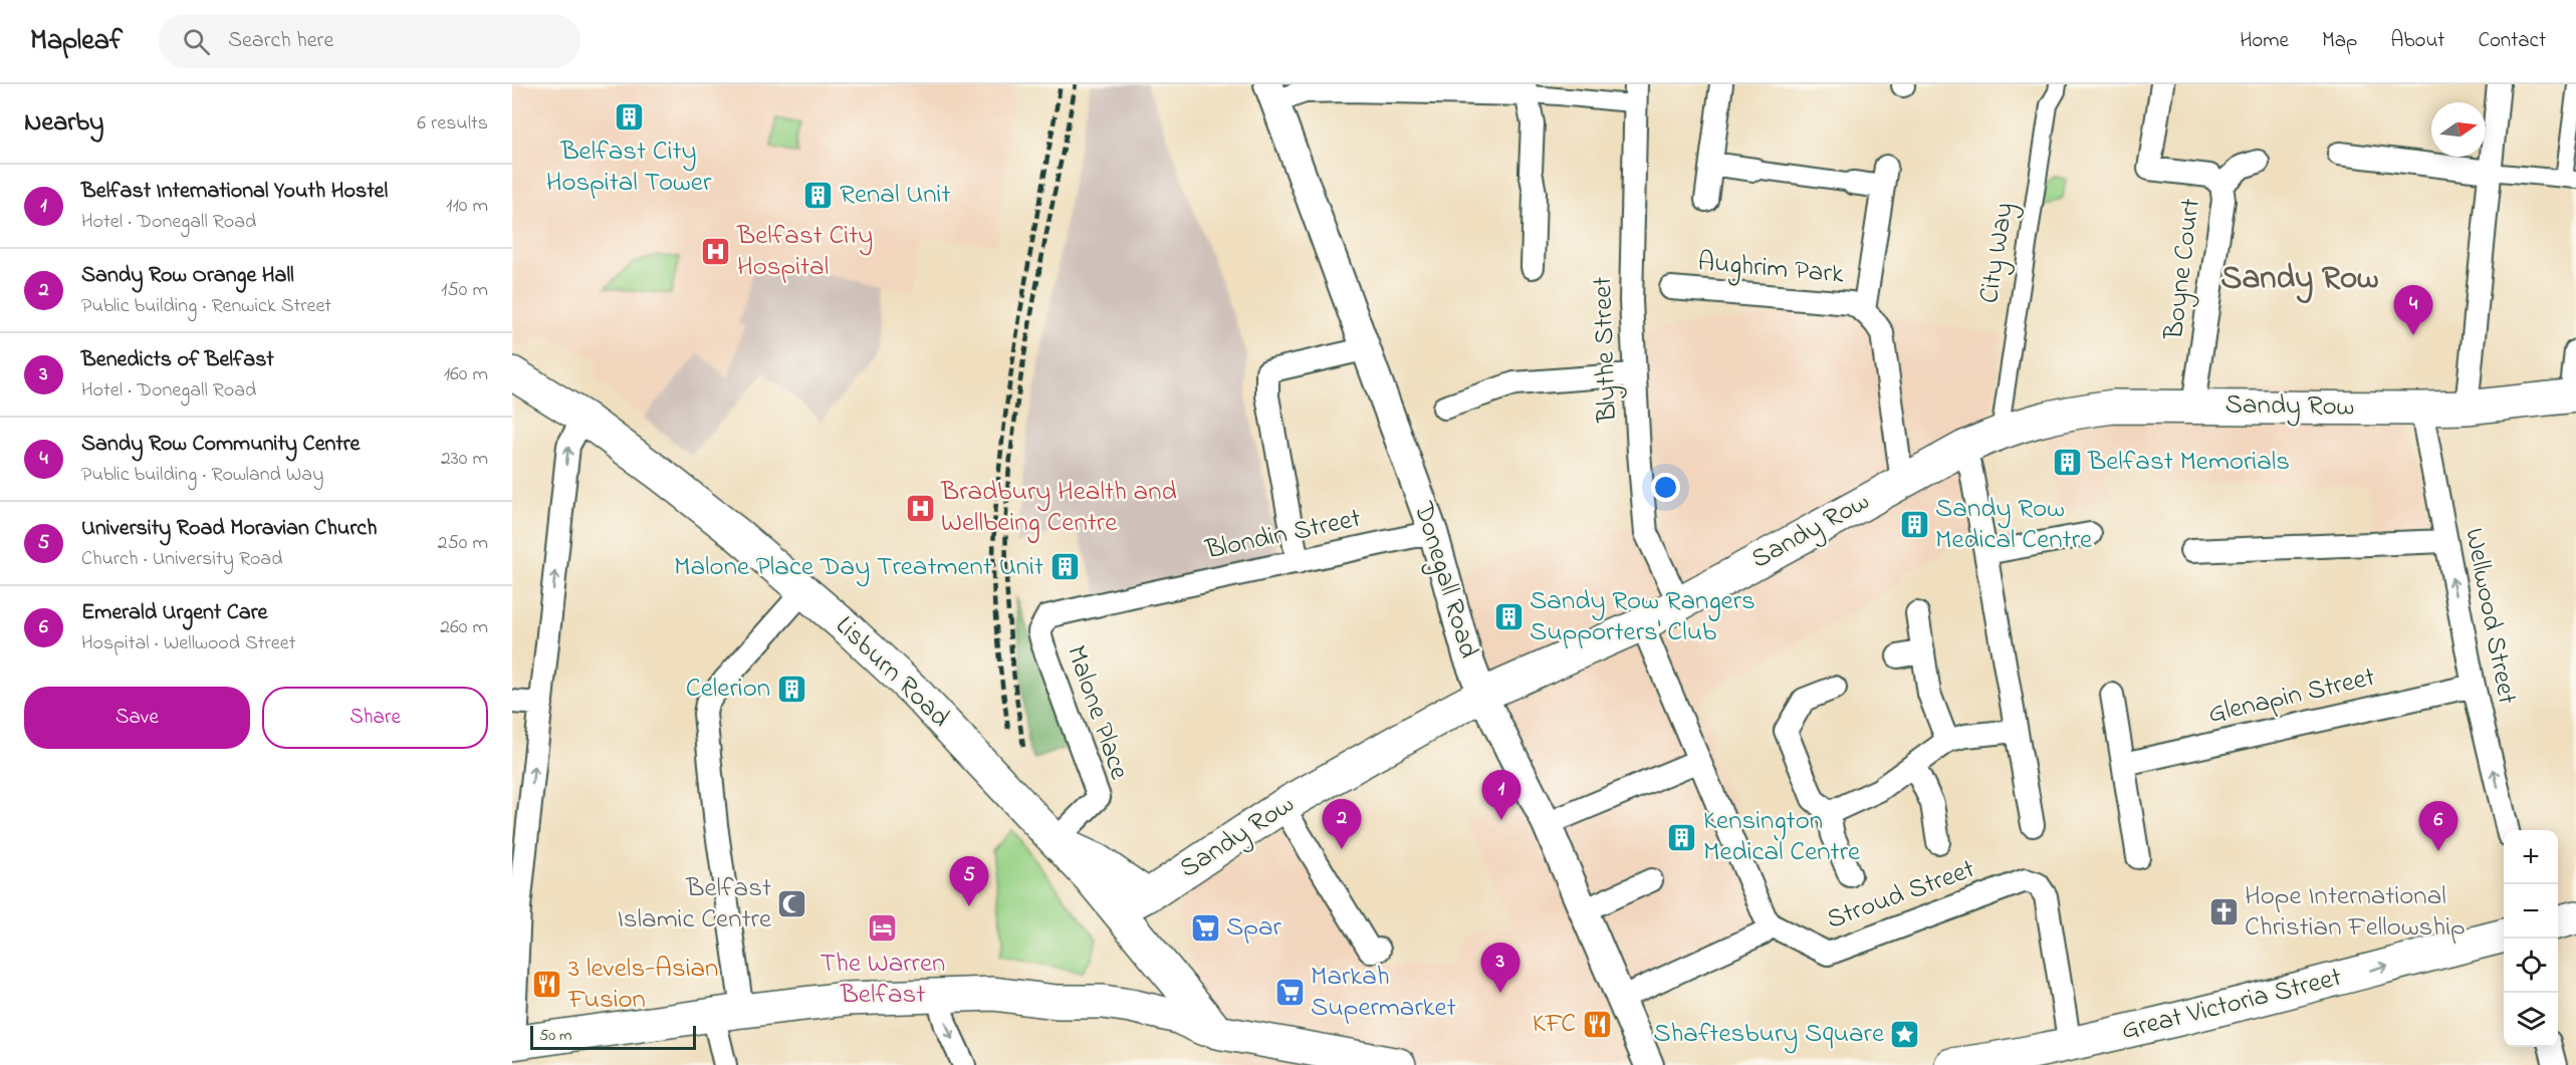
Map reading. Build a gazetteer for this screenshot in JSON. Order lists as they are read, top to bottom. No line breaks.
{"streets":{"main road":["Sandy Row","Lisburn Road","Great Victoria Street"],"street":["City Way","Aughrim Park","Boyne Court","Blythe Street","Blondin Street","Donegall Road","Wellwood Street","Glenapin Street","Malone Place","Stroud Street"]},"crossings":[["City Way","Sandy Row"],["Boyne Court","Sandy Row"],["Blythe Street","Sandy Row"],["Sandy Row","Donegall Road"],["Sandy Row","Wellwood Street"],["Sandy Row","Lisburn Road"],["Blondin Street","Donegall Road"],["Blondin Street","Malone Place"],["Wellwood Street","Glenapin Street"],["Lisburn Road","Malone Place"],["Stroud Street","Great Victoria Street"]],"one_way":["Wellwood Street","Great Victoria Street"],"districts":["Sandy Row"],"places":{"building":["Belfast City Hospital Tower","Renal Unit","Belfast Memorials","Sandy Row Medical Centre","Malone Place Day Treatment Unit","Sandy Row Rangers Supporters' Club","Celerion","Kensington Medical Centre"],"hospital":["Belfast City Hospital","Bradbury Health and Wellbeing Centre"],"mosque":["Belfast Islamic Centre"],"church":["Hope International Christian Fellowship"],"supermarket":["Spar","Markah Supermarket"],"hotel":["The Warren Belfast"],"restaurant":["3 levels-Asian Fusion","KFC"],"place":["Shaftesbury Square"]},"scale_bar":"50 m","north":"right","page":{"header":"Mapleaf","search":"Search here","nav":["Home","Map","About","Contact"],"heading":["Nearby","6 results"],"list":[{"mark":"1","name":"Belfast International Youth Hostel","note":"Hotel · Donegall Road","value":"110 m"},{"mark":"2","name":"Sandy Row Orange Hall","note":"Public building · Renwick Street","value":"150 m"},{"mark":"3","name":"Benedicts of Belfast","note":"Hotel · Donegall Road","value":"160 m"},{"mark":"4","name":"Sandy Row Community Centre","note":"Public building · Rowland Way","value":"230 m"},{"mark":"5","name":"University Road Moravian Church","note":"Church · University Road","value":"250 m"},{"mark":"6","name":"Emerald Urgent Care","note":"Hospital · Wellwood Street","value":"260 m"}],"pins":["4","1","2","6","5","3"],"buttons":["Save","Share"],"map_buttons":["+","−"],"scale":"50 m"}}
